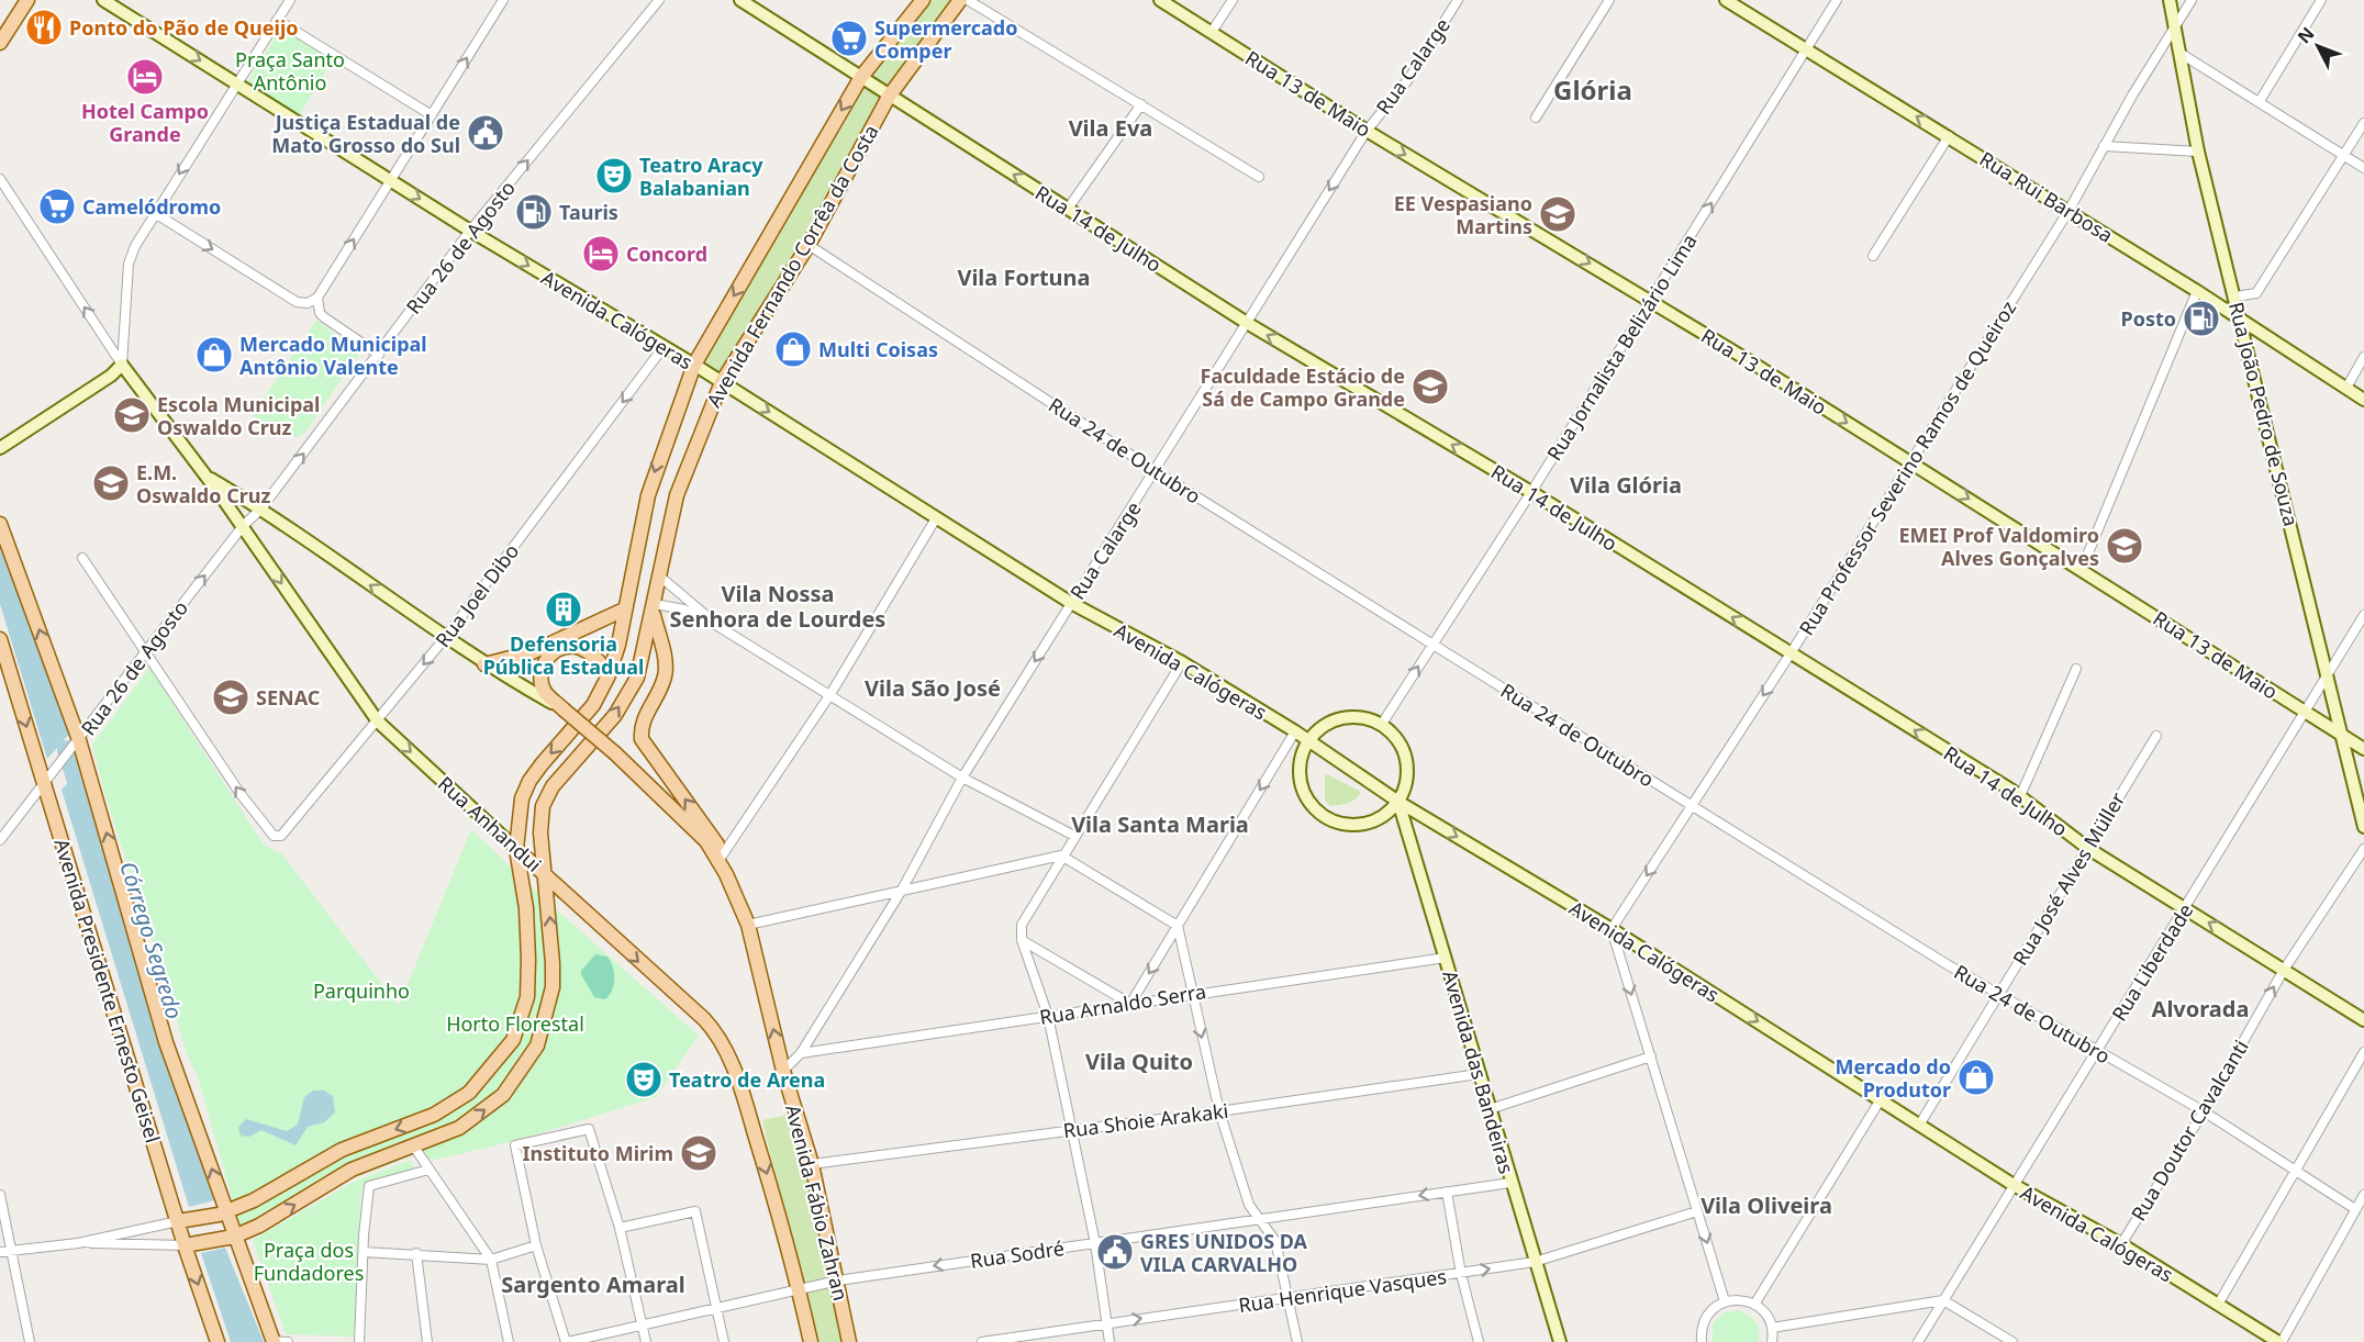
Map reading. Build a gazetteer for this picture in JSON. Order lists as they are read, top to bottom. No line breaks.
{"streets":{"main road":["Avenida Fernando Corrêa da Costa","Rua Anhandui","Avenida Presidente Ernesto Geisel","Avenida Fábio Zahran"],"street":["Rua Calarge","Rua 13 de Maio","Rua Rui Barbosa","Rua 14 de Julho","Rua 26 de Agosto","Avenida Calógeras","Rua Jornalista Belizário Lima","Rua João Pedro de Souza","Rua 24 de Outubro","Rua Professor Severino Ramos de Queiroz","Rua Joel Dibo","Rua José Alves Müller","Rua Liberdade","Rua Arnaldo Serra","Avenida das Bandeiras","Rua Shoie Arakaki","Rua Doutor Cavalcanti","Rua Sodré","Rua Henrique Vasques"]},"crossings":[["Rua Calarge","Rua 13 de Maio"],["Rua Calarge","Rua 14 de Julho"],["Rua Calarge","Avenida Calógeras"],["Rua Calarge","Rua 24 de Outubro"],["Rua Calarge","Rua Arnaldo Serra"],["Rua Calarge","Avenida Fábio Zahran"],["Rua 13 de Maio","Rua Jornalista Belizário Lima"],["Rua 13 de Maio","Rua João Pedro de Souza"],["Rua 13 de Maio","Rua Professor Severino Ramos de Queiroz"],["Rua 13 de Maio","Rua Liberdade"],["Rua Rui Barbosa","Rua Jornalista Belizário Lima"],["Rua Rui Barbosa","Rua João Pedro de Souza"],["Rua Rui Barbosa","Rua Professor Severino Ramos de Queiroz"],["Rua 14 de Julho","Avenida Fernando Corrêa da Costa"],["Rua 14 de Julho","Rua Jornalista Belizário Lima"],["Rua 14 de Julho","Rua Professor Severino Ramos de Queiroz"],["Rua 14 de Julho","Rua José Alves Müller"],["Rua 14 de Julho","Rua Liberdade"],["Rua 14 de Julho","Rua Doutor Cavalcanti"],["Rua 26 de Agosto","Avenida Calógeras"],["Rua 26 de Agosto","Rua Joel Dibo"],["Rua 26 de Agosto","Rua Anhandui"],["Rua 26 de Agosto","Avenida Presidente Ernesto Geisel"],["Avenida Fernando Corrêa da Costa","Avenida Calógeras"],["Avenida Fernando Corrêa da Costa","Rua 24 de Outubro"],["Avenida Fernando Corrêa da Costa","Rua Anhandui"],["Avenida Fernando Corrêa da Costa","Avenida Presidente Ernesto Geisel"],["Avenida Calógeras","Rua Professor Severino Ramos de Queiroz"],["Avenida Calógeras","Rua Joel Dibo"],["Avenida Calógeras","Rua José Alves Müller"],["Avenida Calógeras","Rua Liberdade"],["Avenida Calógeras","Avenida das Bandeiras"],["Avenida Calógeras","Rua Doutor Cavalcanti"],["Rua Jornalista Belizário Lima","Rua 24 de Outubro"],["Rua João Pedro de Souza","Rua Professor Severino Ramos de Queiroz"],["Rua João Pedro de Souza","Rua Liberdade"],["Rua 24 de Outubro","Rua Professor Severino Ramos de Queiroz"],["Rua 24 de Outubro","Rua José Alves Müller"],["Rua 24 de Outubro","Rua Liberdade"],["Rua 24 de Outubro","Rua Doutor Cavalcanti"],["Rua Joel Dibo","Rua Anhandui"],["Rua Anhandui","Avenida Fábio Zahran"],["Rua Arnaldo Serra","Avenida das Bandeiras"],["Avenida das Bandeiras","Rua Shoie Arakaki"],["Avenida das Bandeiras","Rua Sodré"],["Avenida das Bandeiras","Rua Henrique Vasques"],["Rua Shoie Arakaki","Avenida Fábio Zahran"],["Avenida Fábio Zahran","Rua Sodré"]],"one_way":["Rua 13 de Maio","Rua 14 de Julho","Rua 26 de Agosto","Avenida Calógeras","Rua Jornalista Belizário Lima","Rua Doutor Cavalcanti","Rua Sodré","Rua Henrique Vasques"],"districts":["Glória","Vila Eva","Vila Fortuna","Vila Glória","Vila Nossa Senhora de Lourdes","Vila São José","Vila Santa Maria","Alvorada","Vila Quito","Vila Oliveira","Sargento Amaral"],"water":["Córrego Segredo"],"parks":["Praça Santo Antônio","Parquinho","Horto Florestal","Praça dos Fundadores"],"places":{"restaurant":["Ponto do Pão de Queijo"],"supermarket":["Supermercado Comper","Camelódromo"],"hotel":["Hotel Campo Grande","Concord"],"public building":["Justiça Estadual de Mato Grosso do Sul","GRES UNIDOS DA VILA CARVALHO"],"theatre":["Teatro Aracy Balabanian","Teatro de Arena"],"fuel station":["Tauris","Posto"],"school or university":["EE Vespasiano Martins","Faculdade Estácio de Sá de Campo Grande","Escola Municipal Oswaldo Cruz","E.M. Oswaldo Cruz","EMEI Prof Valdomiro Alves Gonçalves","SENAC","Instituto Mirim"],"shop":["Multi Coisas","Mercado Municipal Antônio Valente","Mercado do Produtor"],"building":["Defensoria Pública Estadual"]},"north":"top left"}
